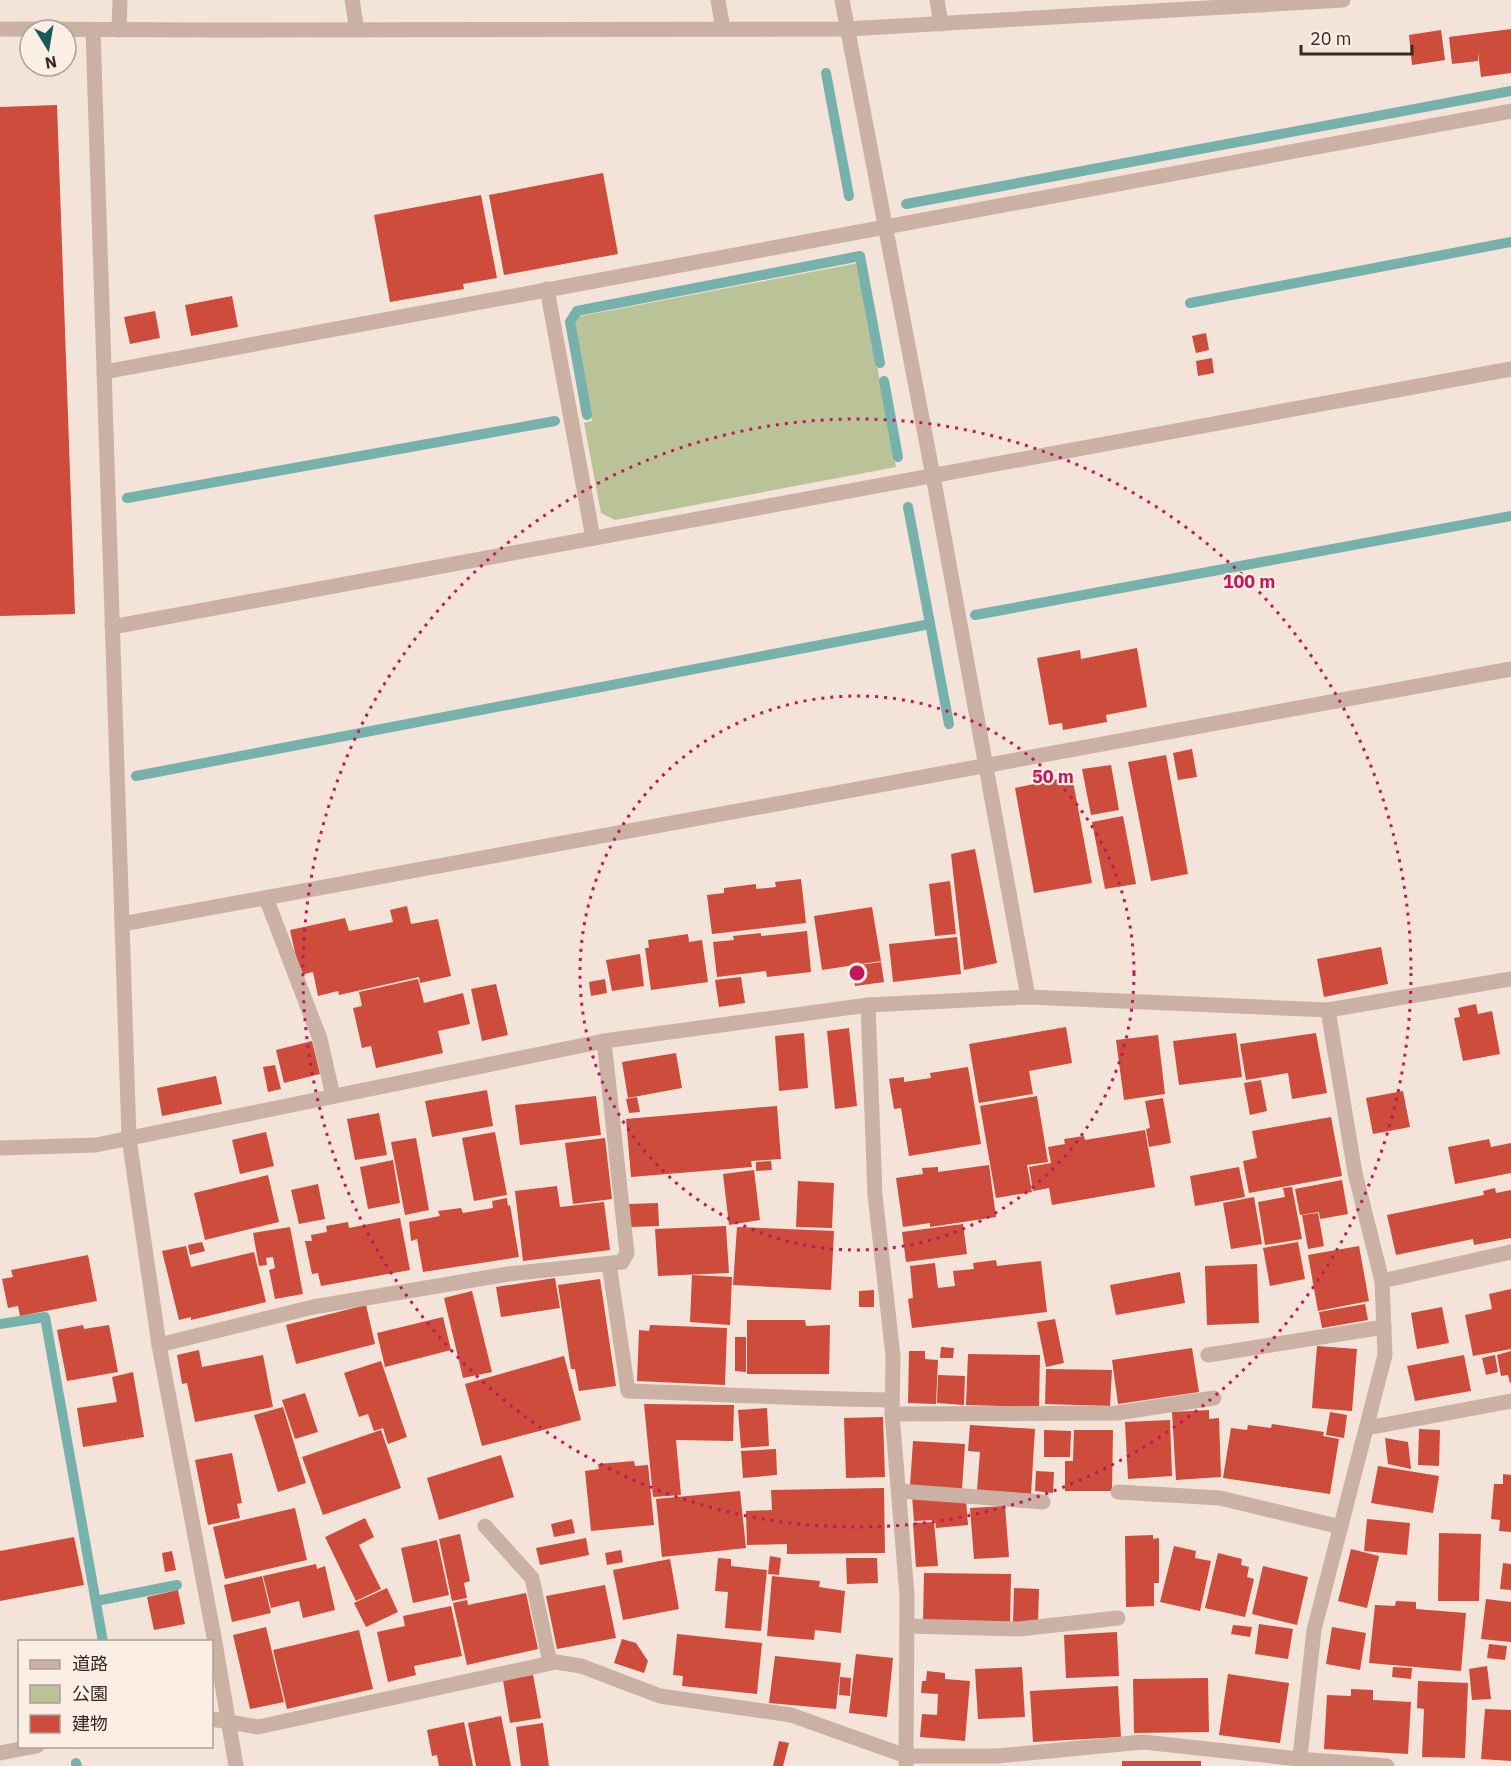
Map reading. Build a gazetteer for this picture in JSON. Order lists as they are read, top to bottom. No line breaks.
{"legend":["道路","公園","建物"],"scale_bar":"20 m","north":"bottom","rings":["100 m","50 m"]}
